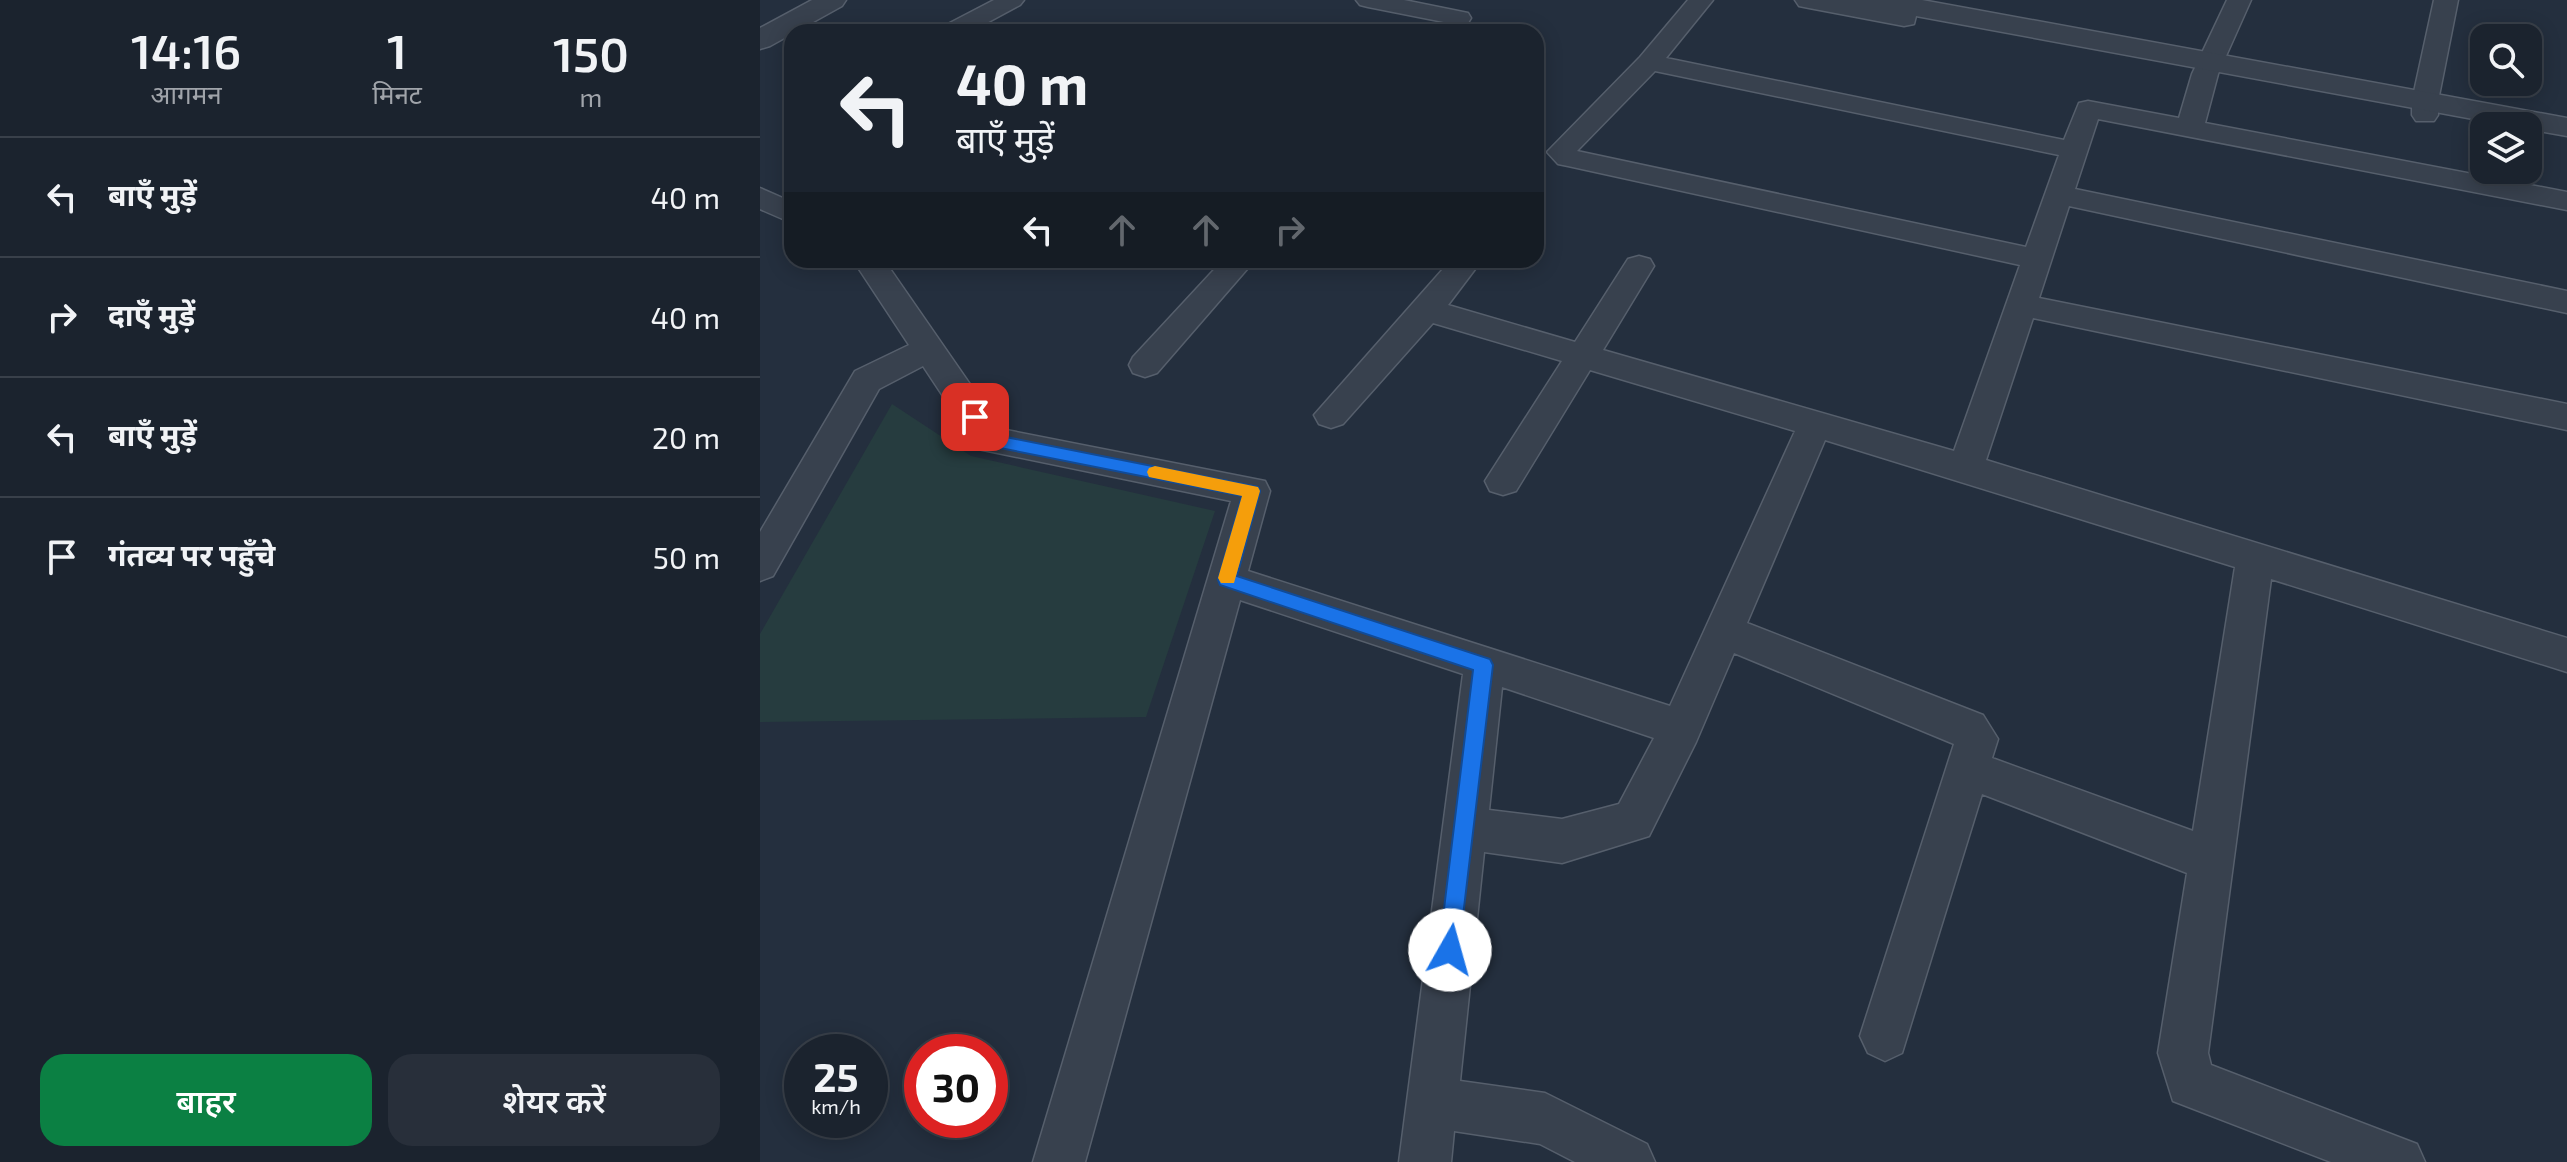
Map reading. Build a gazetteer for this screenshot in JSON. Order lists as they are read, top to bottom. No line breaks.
{"page":{"eta":["14:16","आगमन","1","मिनट","150","m"],"turn":["40 m","बाएँ मुड़ें"],"list":[{"name":"बाएँ मुड़ें","value":"40 m"},{"name":"दाएँ मुड़ें","value":"40 m"},{"name":"बाएँ मुड़ें","value":"20 m"},{"name":"गंतव्य पर पहुँचे","value":"50 m"}],"speed":"25 km/h","limit":"30","buttons":["बाहर","शेयर करें"]}}
